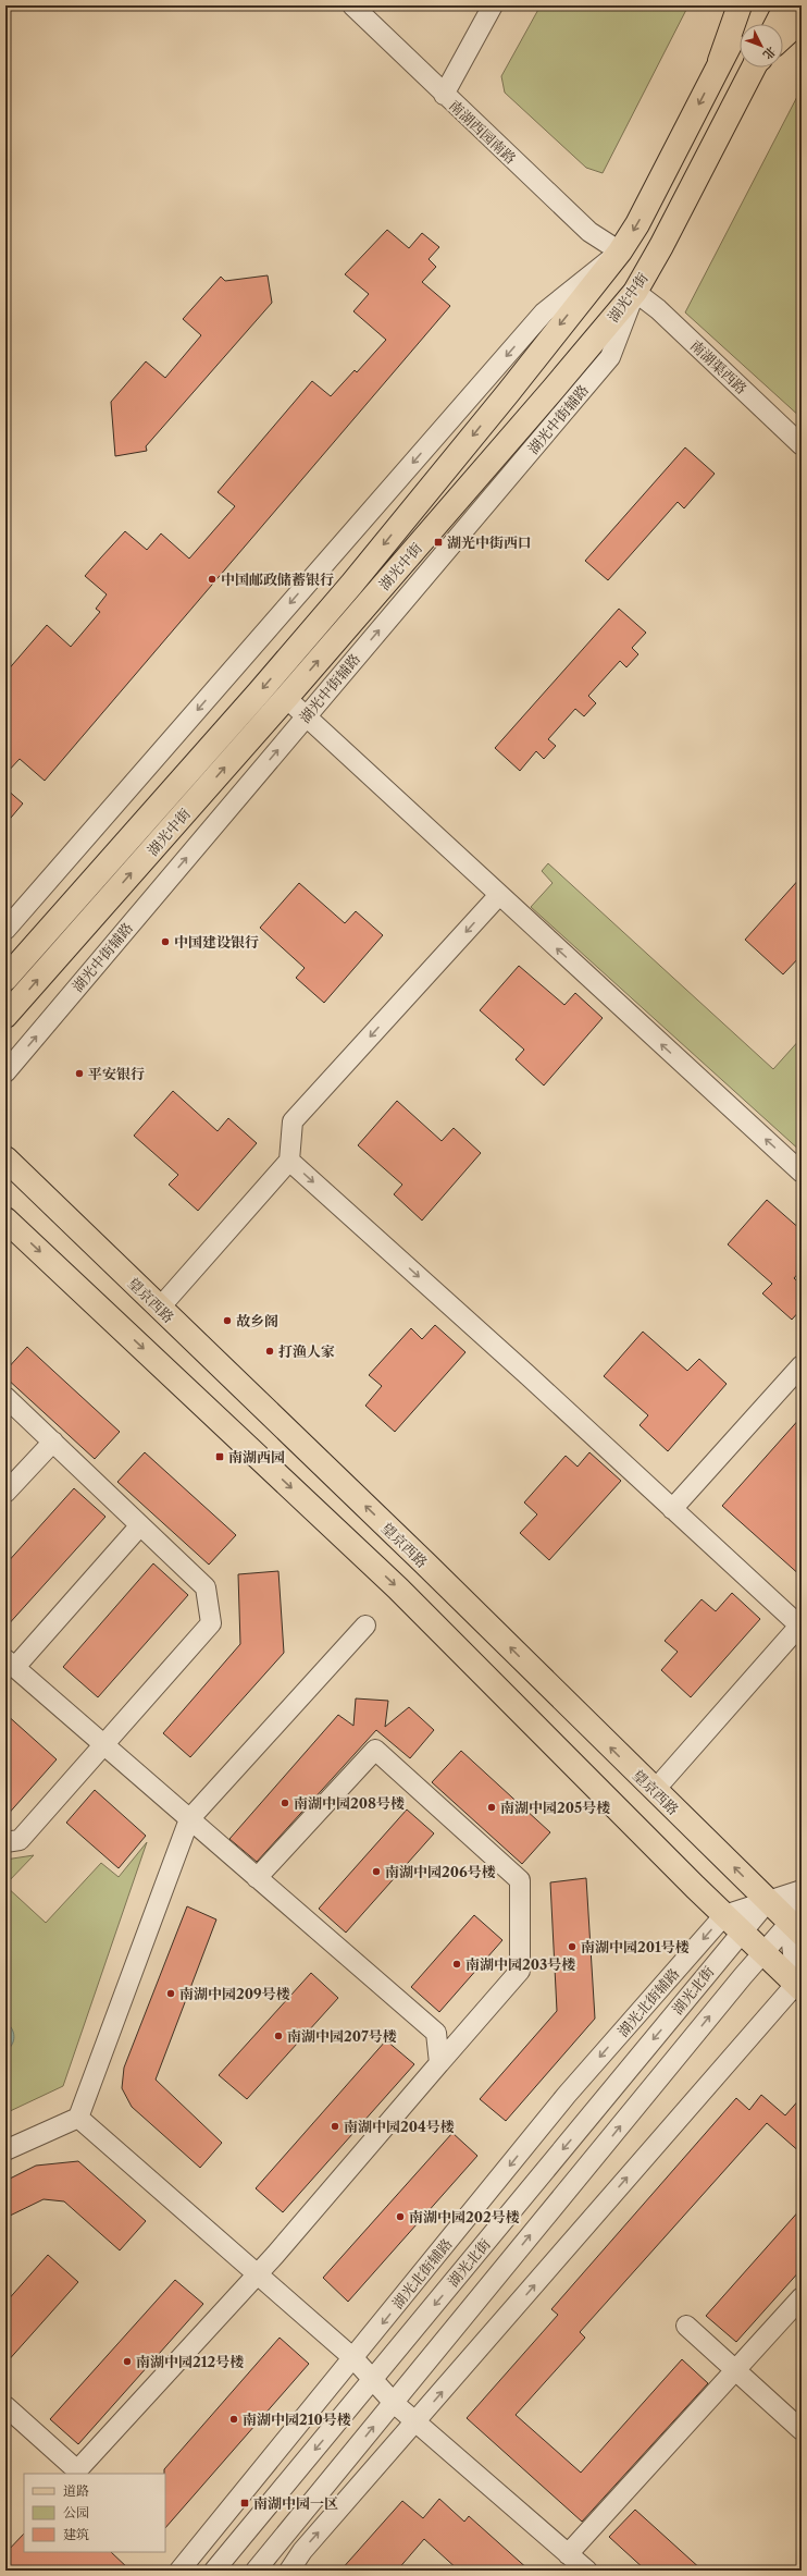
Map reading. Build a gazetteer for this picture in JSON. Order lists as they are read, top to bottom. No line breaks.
{"streets":{"main road":["湖光中街","望京西路"],"street":["南湖西园南路","南湖渠西路","湖光中街辅路","湖光北街","湖光北街辅路"]},"crossings":[["南湖西园南路","湖光中街"],["湖光中街","南湖渠西路"],["湖光中街","湖光中街辅路"],["南湖渠西路","湖光中街辅路"],["望京西路","湖光北街"]],"places":{"transit":["湖光中街西口","南湖西园","南湖中园一区"],"other":["中国邮政储蓄银行","中国建设银行","平安银行","故乡阁","打渔人家","南湖中园208号楼","南湖中园205号楼","南湖中园206号楼","南湖中园201号楼","南湖中园203号楼","南湖中园209号楼","南湖中园207号楼","南湖中园204号楼","南湖中园202号楼","南湖中园212号楼","南湖中园210号楼"]},"legend":["道路","公园","建筑"],"north":"bottom right"}
